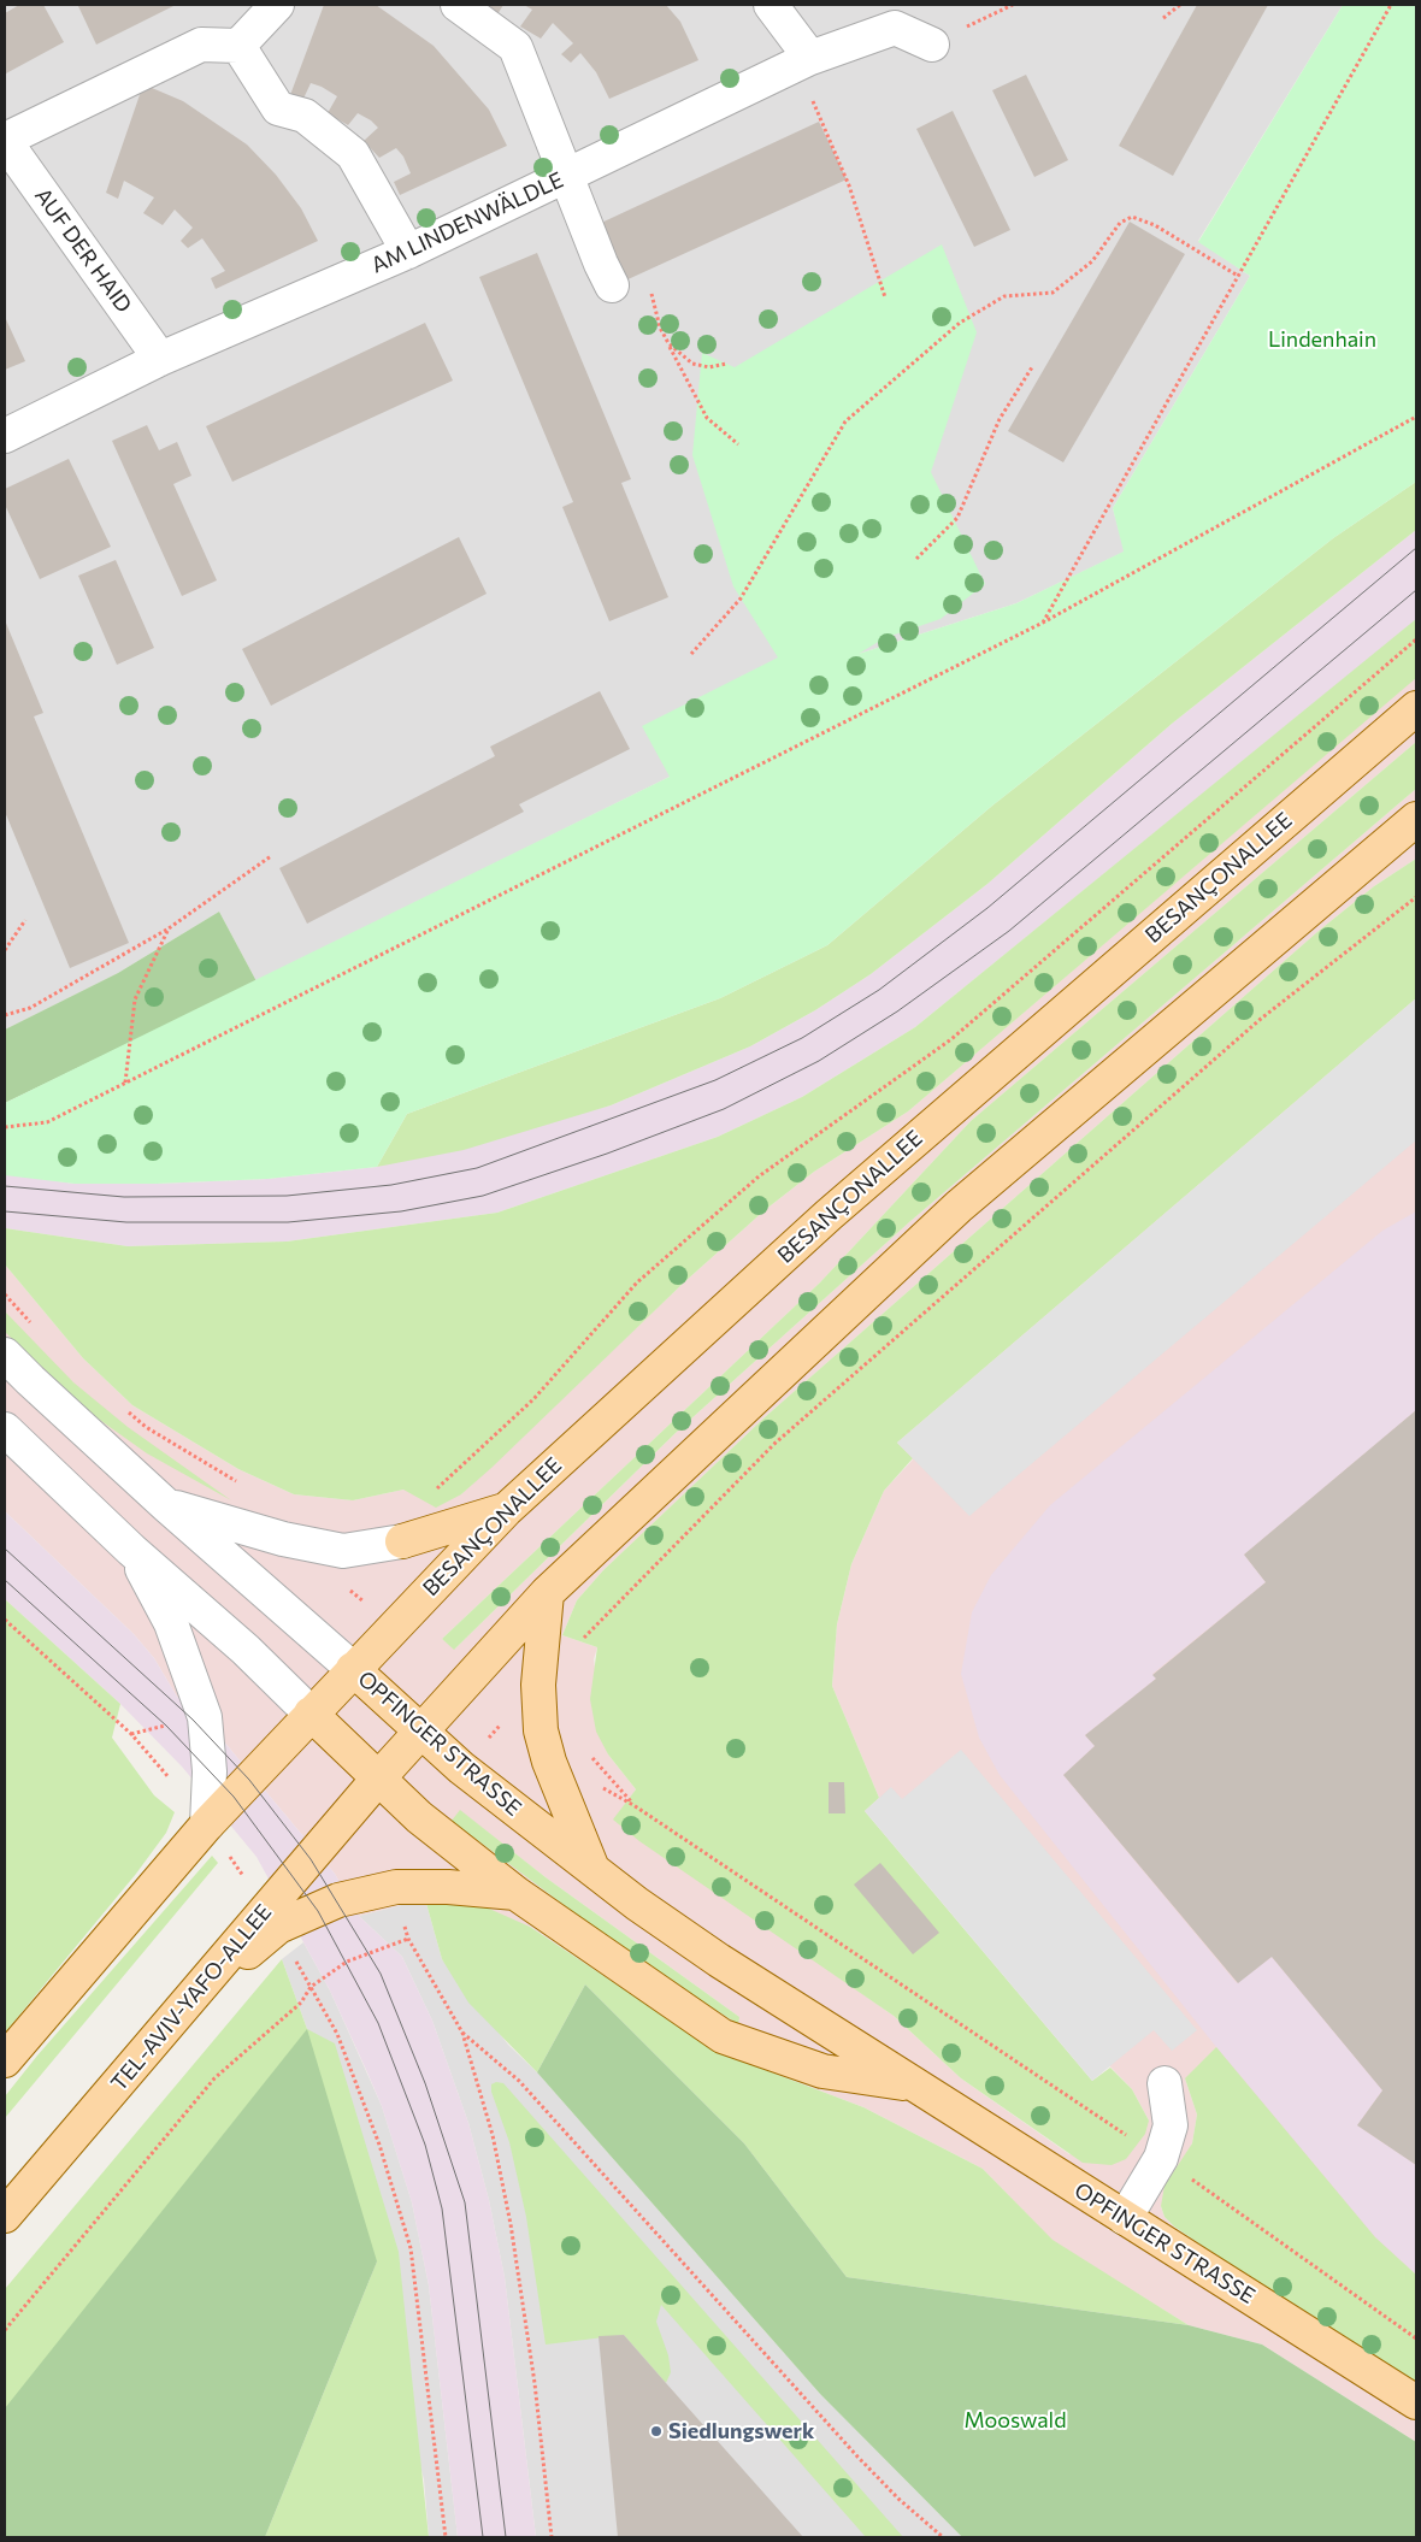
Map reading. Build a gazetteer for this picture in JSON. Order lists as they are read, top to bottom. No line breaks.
{"streets":{"main road":["BESANÇONALLEE","OPFINGER STRASSE","TEL-AVIV-YAFO-ALLEE"],"street":["AM LINDENWÄLDLE","AUF DER HAID"]},"crossings":[["AM LINDENWÄLDLE","AUF DER HAID"],["BESANÇONALLEE","OPFINGER STRASSE"],["OPFINGER STRASSE","TEL-AVIV-YAFO-ALLEE"]],"parks":["Lindenhain","Mooswald"],"places":["Siedlungswerk"]}
